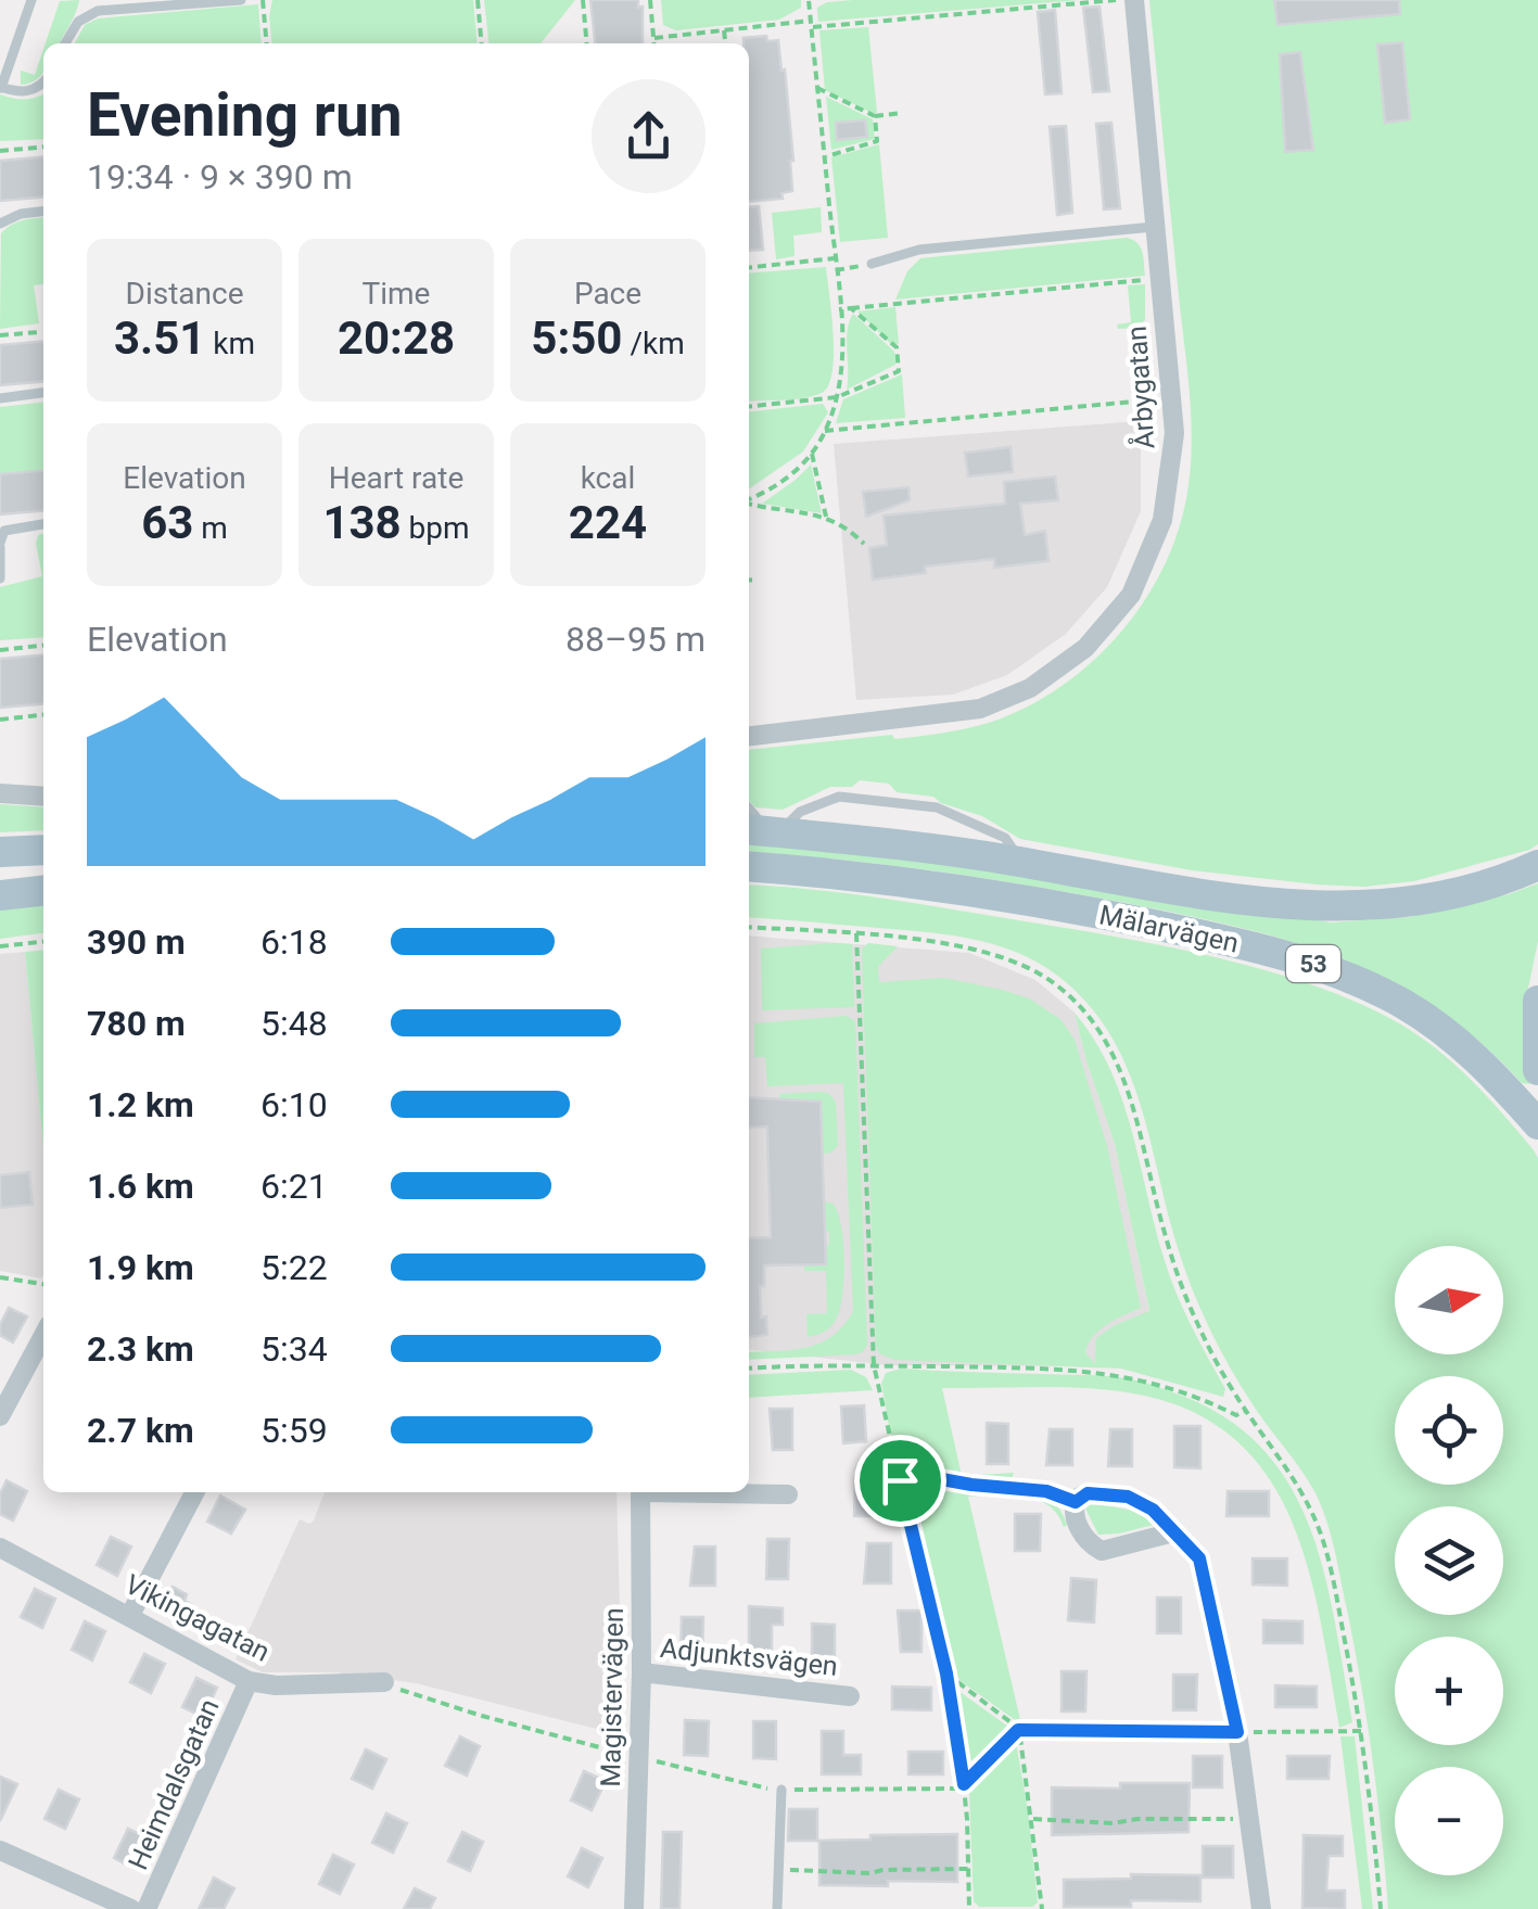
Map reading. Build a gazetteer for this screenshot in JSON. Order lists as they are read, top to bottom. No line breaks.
{"streets":{"main road":["Mälarvägen","53"],"street":["Årbygatan","Vikingagatan","Adjunktsvägen","Magistervägen","Heimdalsgatan"]},"crossings":[["Vikingagatan","Heimdalsgatan"],["Adjunktsvägen","Magistervägen"]],"north":"right","page":{"heading":["Evening run","19:34 · 9 × 390 m"],"stats":[["Distance","3.51 km"],["Time","20:28"],["Pace","5:50 /km"],["Elevation","63 m"],["Heart rate","138 bpm"],["kcal","224"]],"chart":["Elevation","88–95 m"],"list":[{"name":"390 m","note":"6:18"},{"name":"780 m","note":"5:48"},{"name":"1.2 km","note":"6:10"},{"name":"1.6 km","note":"6:21"},{"name":"1.9 km","note":"5:22"},{"name":"2.3 km","note":"5:34"},{"name":"2.7 km","note":"5:59"}],"map_buttons":["+","−"]}}
